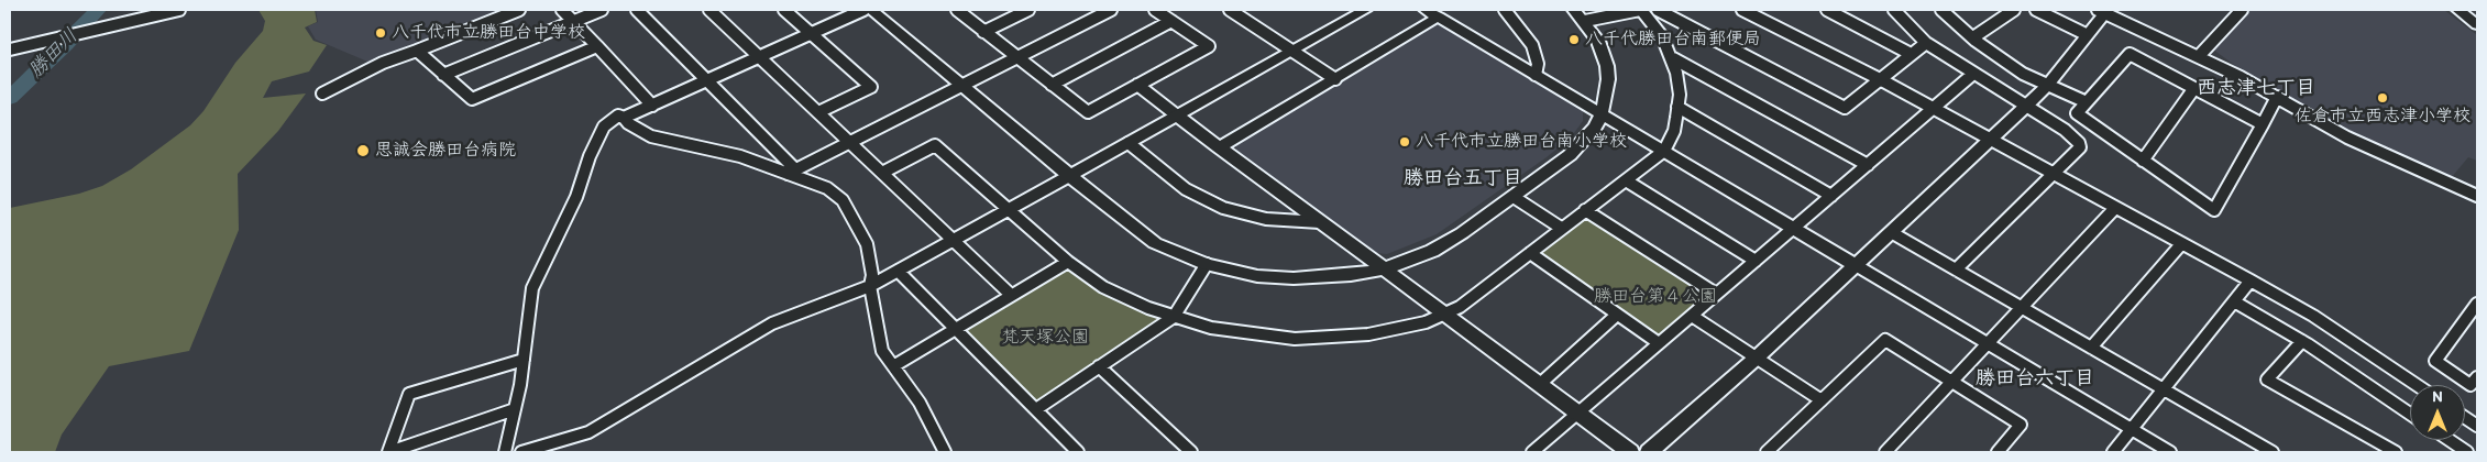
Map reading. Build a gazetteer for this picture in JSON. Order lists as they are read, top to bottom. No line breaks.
{"districts":["西志津七丁目","勝田台五丁目","勝田台六丁目"],"water":["勝田川"],"parks":["勝田台第４公園","梵天塚公園"],"places":["八千代市立勝田台中学校","八千代勝田台南郵便局","佐倉市立西志津小学校","八千代市立勝田台南小学校","思誠会勝田台病院"],"north":"top"}
